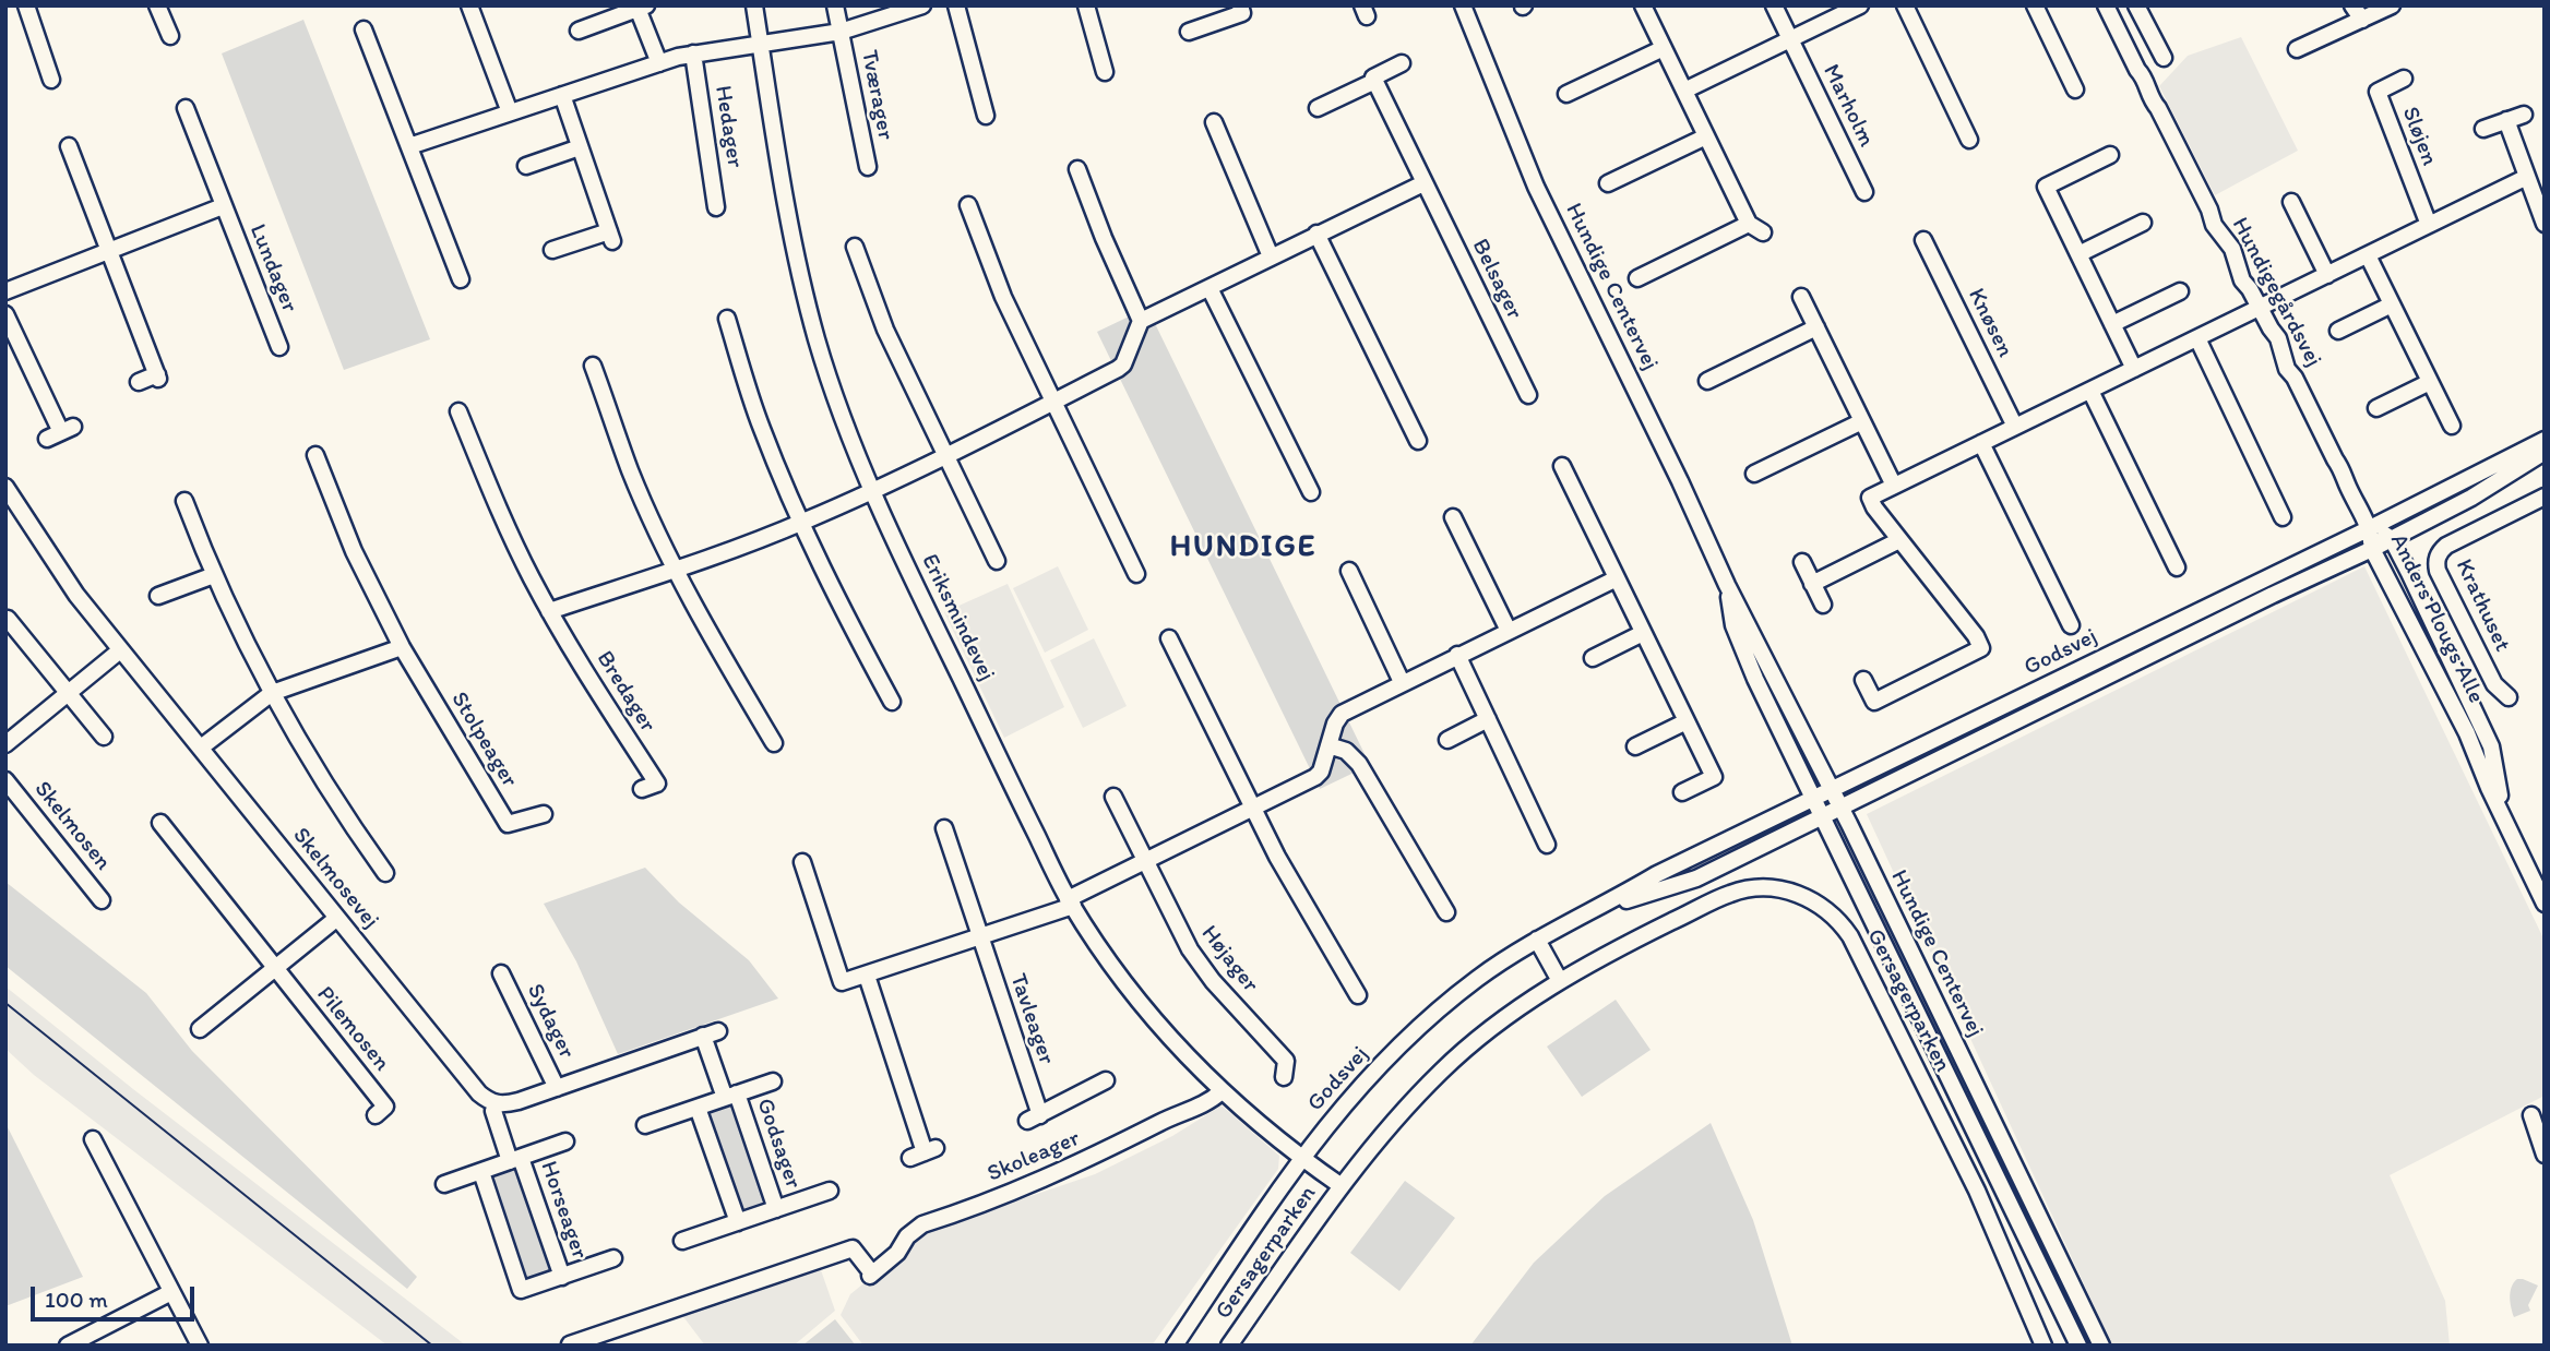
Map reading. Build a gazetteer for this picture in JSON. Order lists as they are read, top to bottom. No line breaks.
{"streets":{"street":["Tværager","Marholm","Hedager","Sløjen","Lundager","Belsager","Hundige Centervej","Hundigegårdsvej","Knøsen","Krathuset","Eriksmindevej","Anders Plougs Alle","Godsvej","Bredager","Stolpeager","Skelmosen","Skelmosevej","Højager","Gersagerparken","Tavleager","Sydager","Pilemosen","Godsager","Skoleager","Horseager"]},"crossings":[["Tværager","Eriksmindevej"],["Hundige Centervej","Godsvej"],["Hundigegårdsvej","Anders Plougs Alle"],["Hundigegårdsvej","Godsvej"],["Eriksmindevej","Godsvej"],["Eriksmindevej","Gersagerparken"],["Eriksmindevej","Skoleager"],["Anders Plougs Alle","Godsvej"],["Godsvej","Gersagerparken"],["Skelmosevej","Horseager"],["Sydager","Godsager"]],"districts":["HUNDIGE"],"scale_bar":"100 m"}
